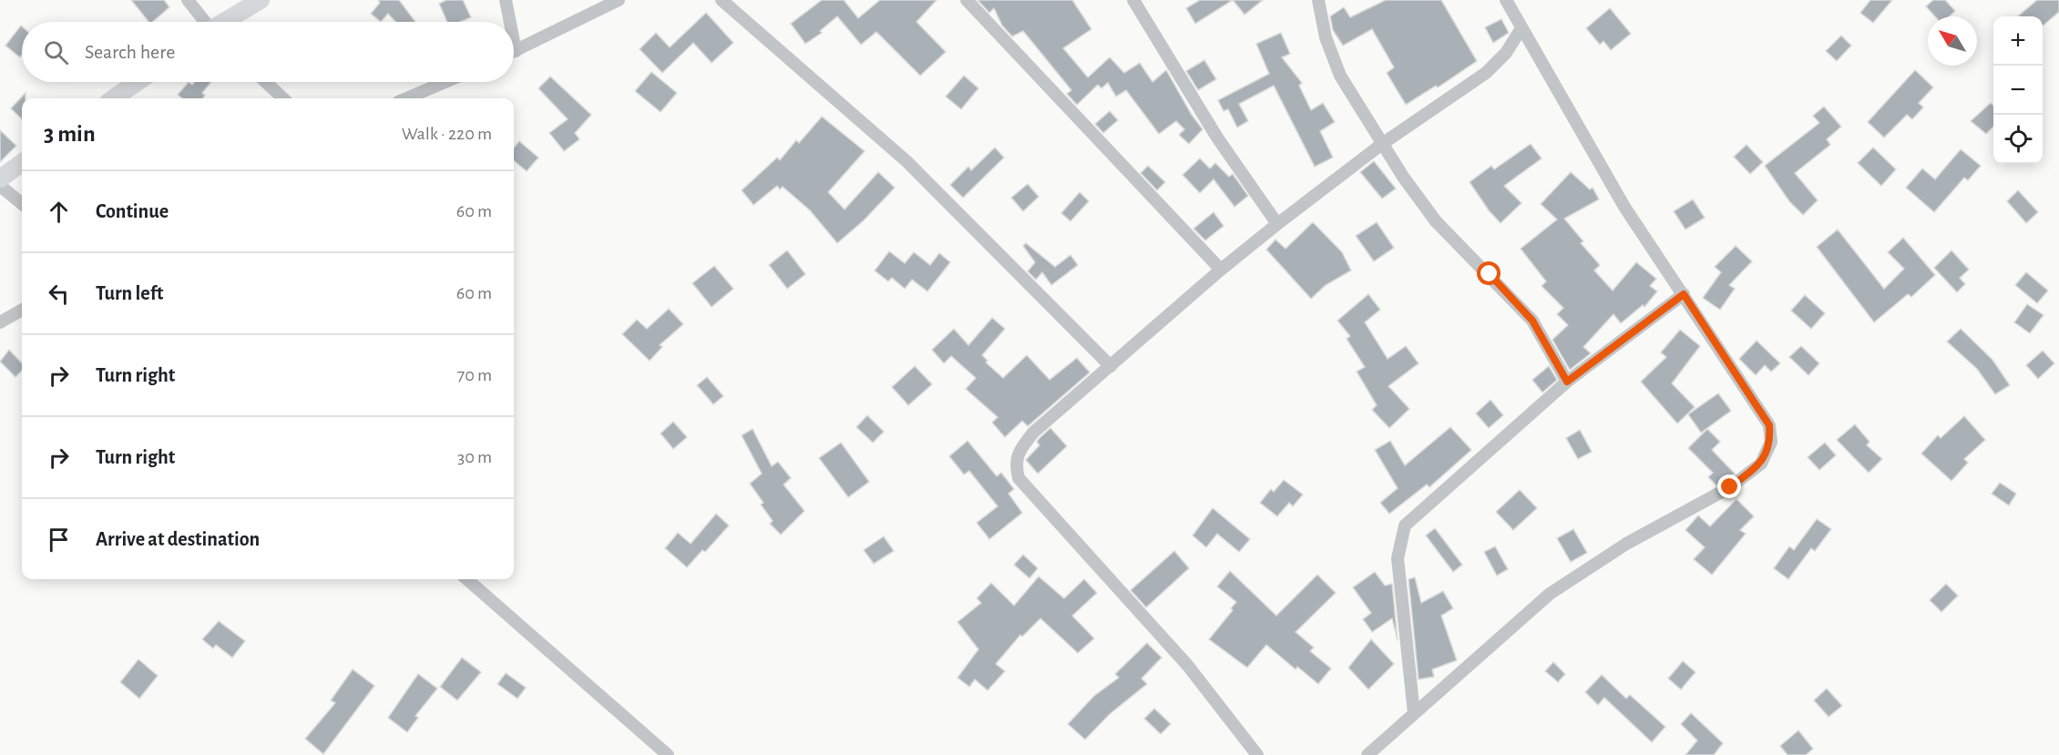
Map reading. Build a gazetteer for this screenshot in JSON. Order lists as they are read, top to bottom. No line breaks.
{"north":"top left","page":{"map_buttons":["+","−"],"search":"Search here","heading":["3 min","Walk · 220 m"],"list":[["Continue","60 m"],["Turn left","60 m"],["Turn right","70 m"],["Turn right","30 m"],"Arrive at destination"]}}
